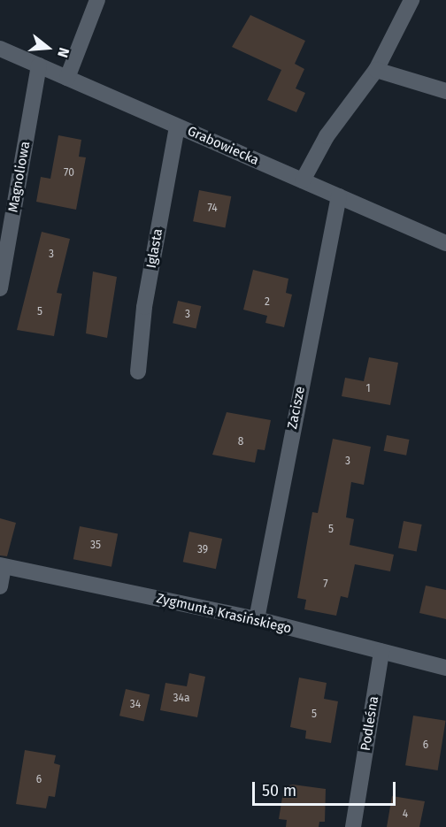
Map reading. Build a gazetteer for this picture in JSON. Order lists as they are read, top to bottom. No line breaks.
{"streets":{"street":["Grabowiecka","Magnoliowa","Iglasta","Zacisze","Zygmunta Krasińskiego","Podleśna"]},"crossings":[["Grabowiecka","Magnoliowa"],["Grabowiecka","Iglasta"],["Grabowiecka","Zacisze"],["Zacisze","Zygmunta Krasińskiego"],["Zygmunta Krasińskiego","Podleśna"]],"house_numbers":["70","74","3","2","5","3","1","8","3","5","35","39","7","34a","34","5","6","6","4"],"scale_bar":"50 m","north":"right"}
